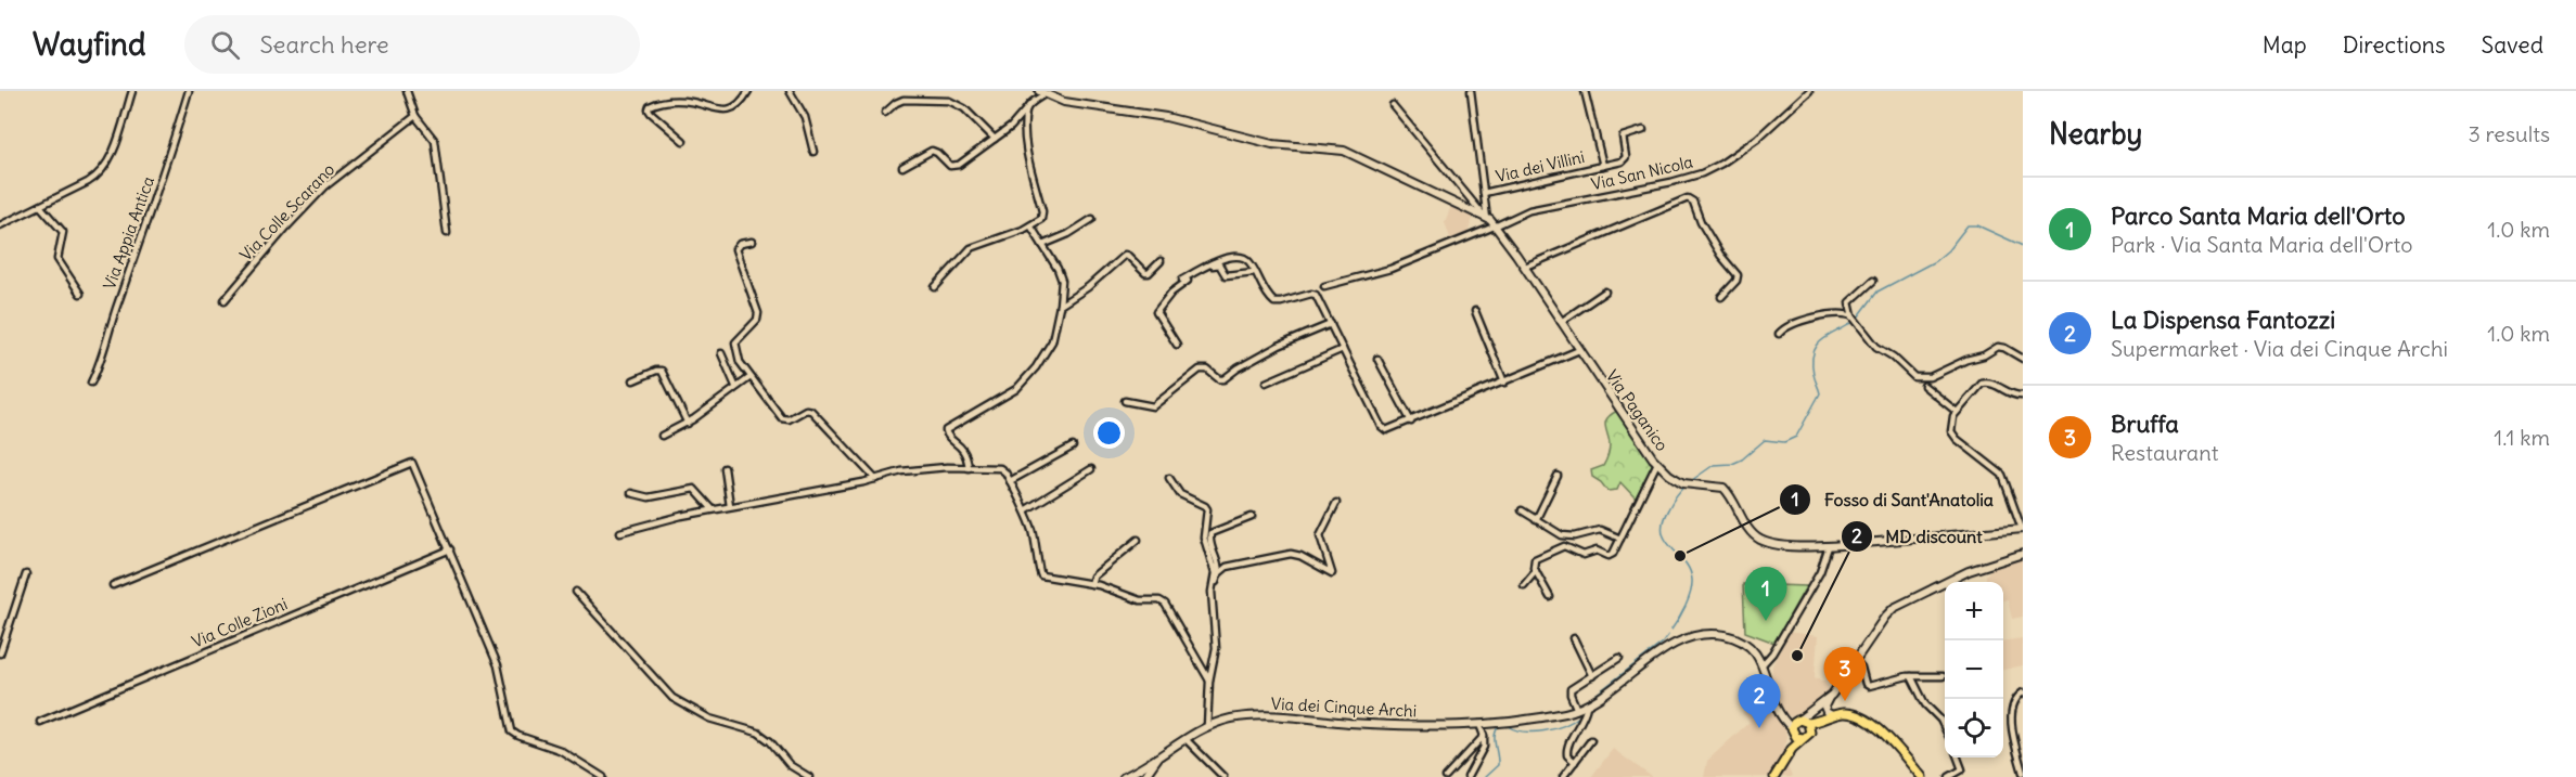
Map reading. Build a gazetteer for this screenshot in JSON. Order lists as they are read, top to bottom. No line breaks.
{"streets":{"street":["Via dei Villini","Via San Nicola","Via Colle Scarano","Via Appia Antica","Via Paganico","Via Colle Zioni","Via dei Cinque Archi"]},"crossings":[["Via San Nicola","Via Paganico"]],"places":["Fosso di Sant'Anatolia","MD discount"],"page":{"header":"Wayfind","search":"Search here","nav":["Map","Directions","Saved"],"heading":["Nearby","3 results"],"list":[{"mark":"1","name":"Parco Santa Maria dell'Orto","note":"Park · Via Santa Maria dell'Orto","value":"1.0 km"},{"mark":"2","name":"La Dispensa Fantozzi","note":"Supermarket · Via dei Cinque Archi","value":"1.0 km"},{"mark":"3","name":"Bruffa","note":"Restaurant","value":"1.1 km"}],"pins":["1","3","2"],"map_buttons":["+","−"]}}
